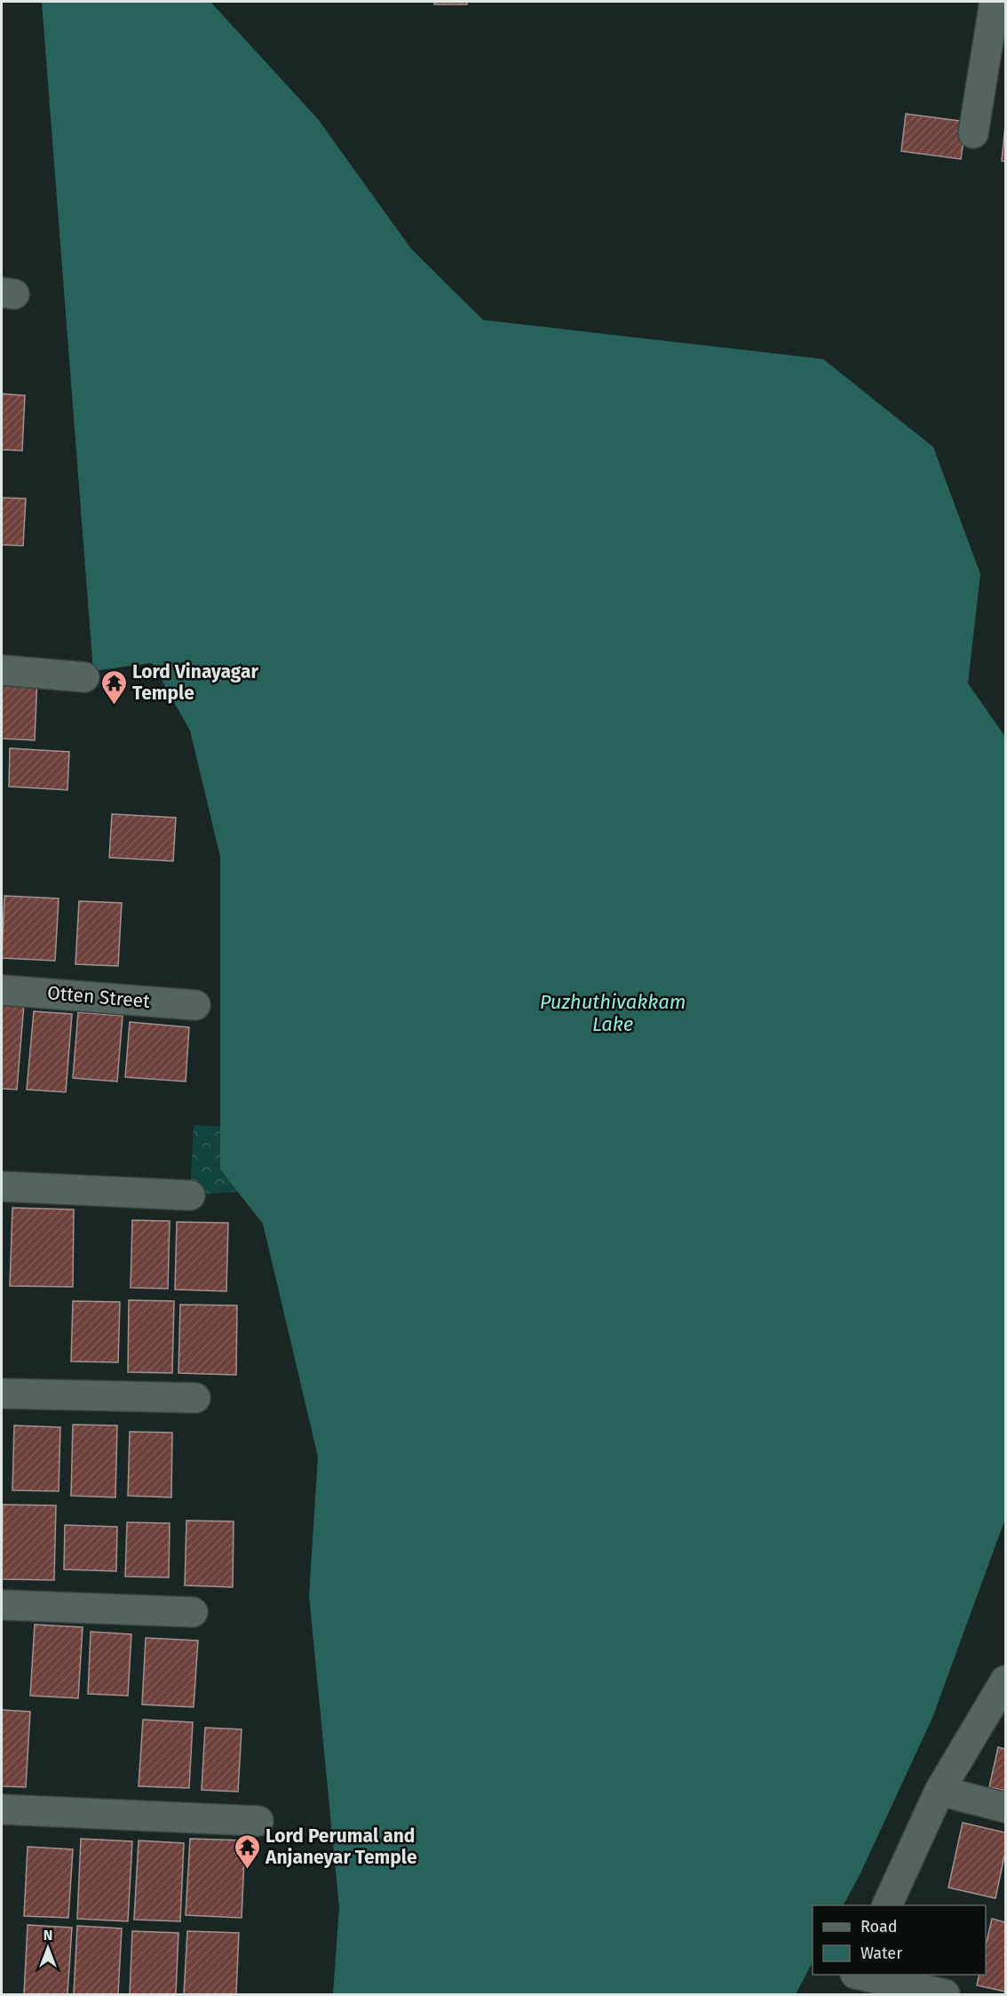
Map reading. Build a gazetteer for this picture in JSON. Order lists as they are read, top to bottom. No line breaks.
{"streets":{"street":["Otten Street"]},"water":["Puzhuthivakkam Lake"],"places":{"temple":["Lord Vinayagar Temple","Lord Perumal and Anjaneyar Temple"]},"legend":["Road","Water"],"north":"top"}
